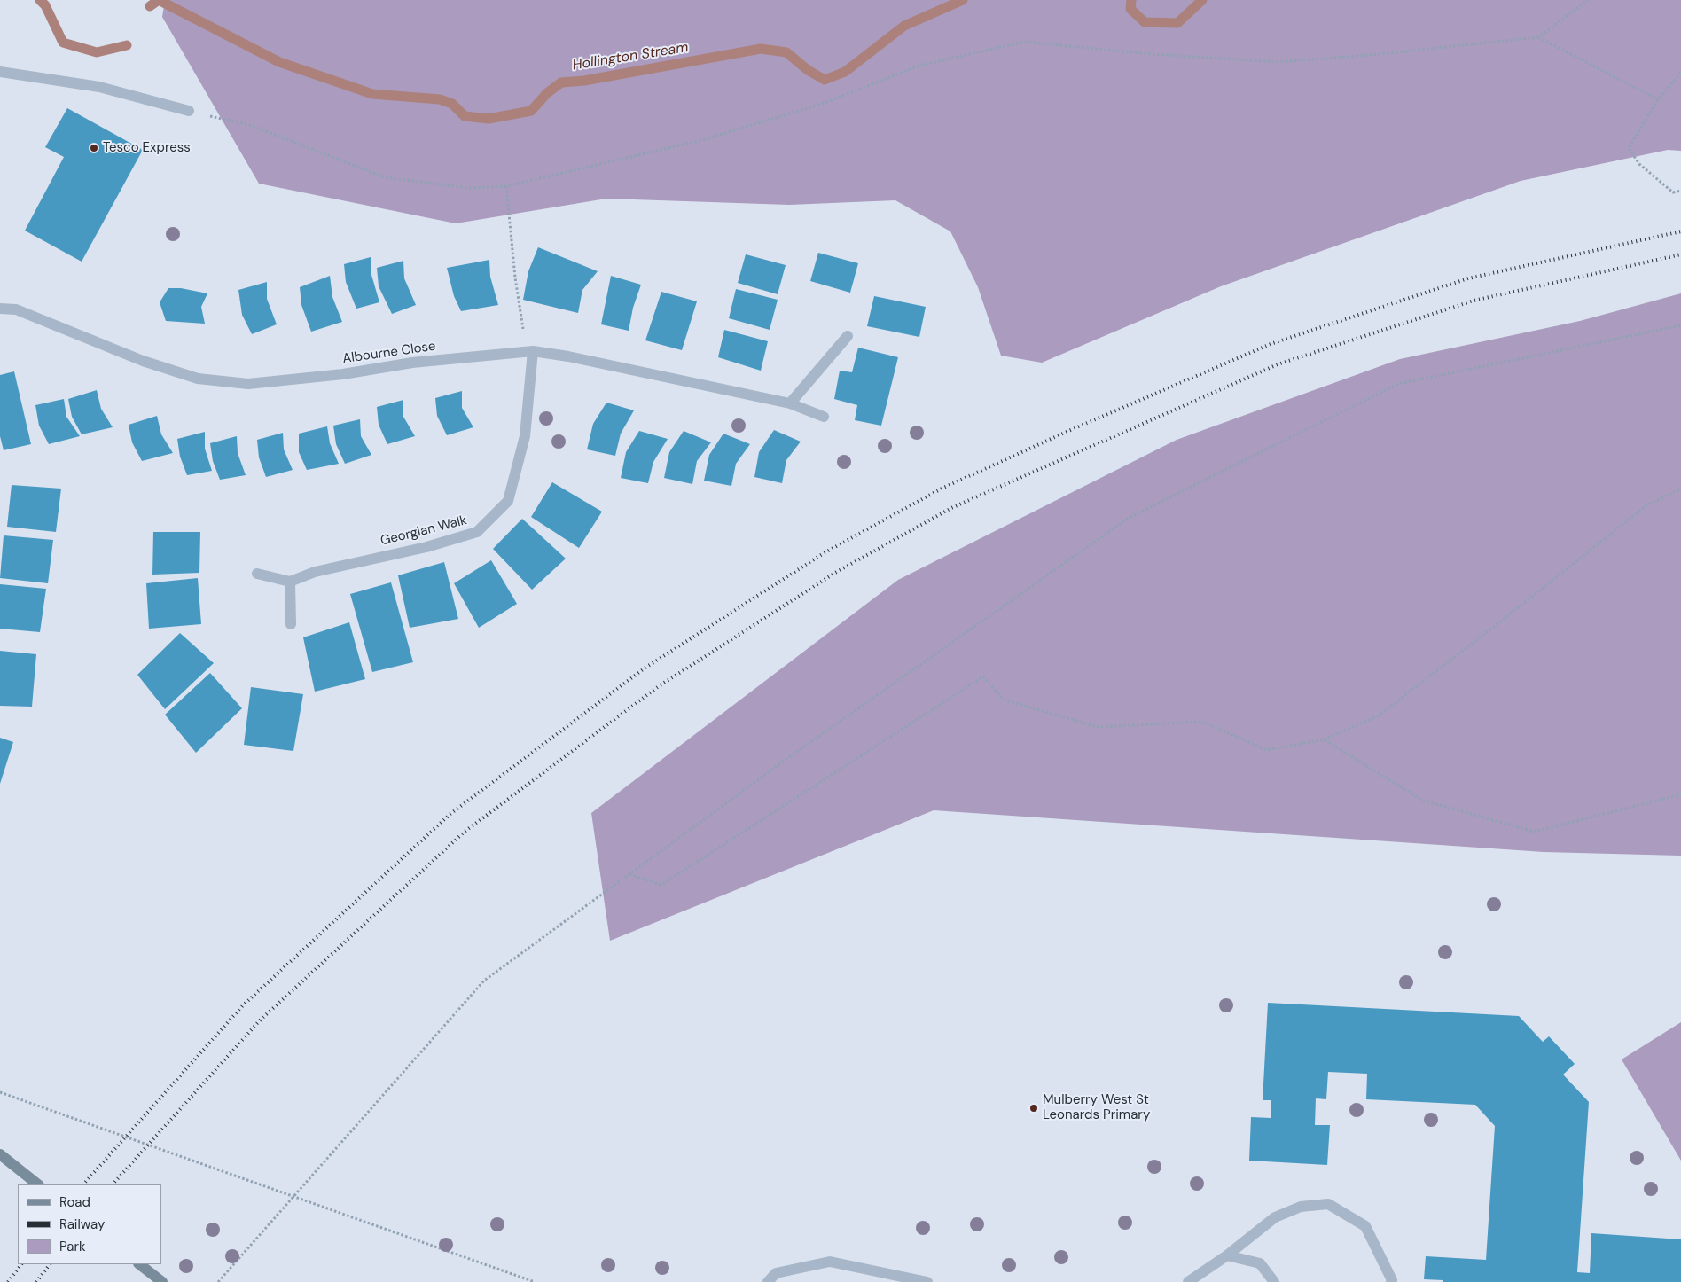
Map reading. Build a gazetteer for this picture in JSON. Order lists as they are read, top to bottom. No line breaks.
{"streets":{"street":["Albourne Close","Georgian Walk"]},"crossings":[["Albourne Close","Georgian Walk"]],"water":["Hollington Stream"],"places":["Tesco Express","Mulberry West St Leonards Primary"],"legend":["Road","Railway","Park"]}
